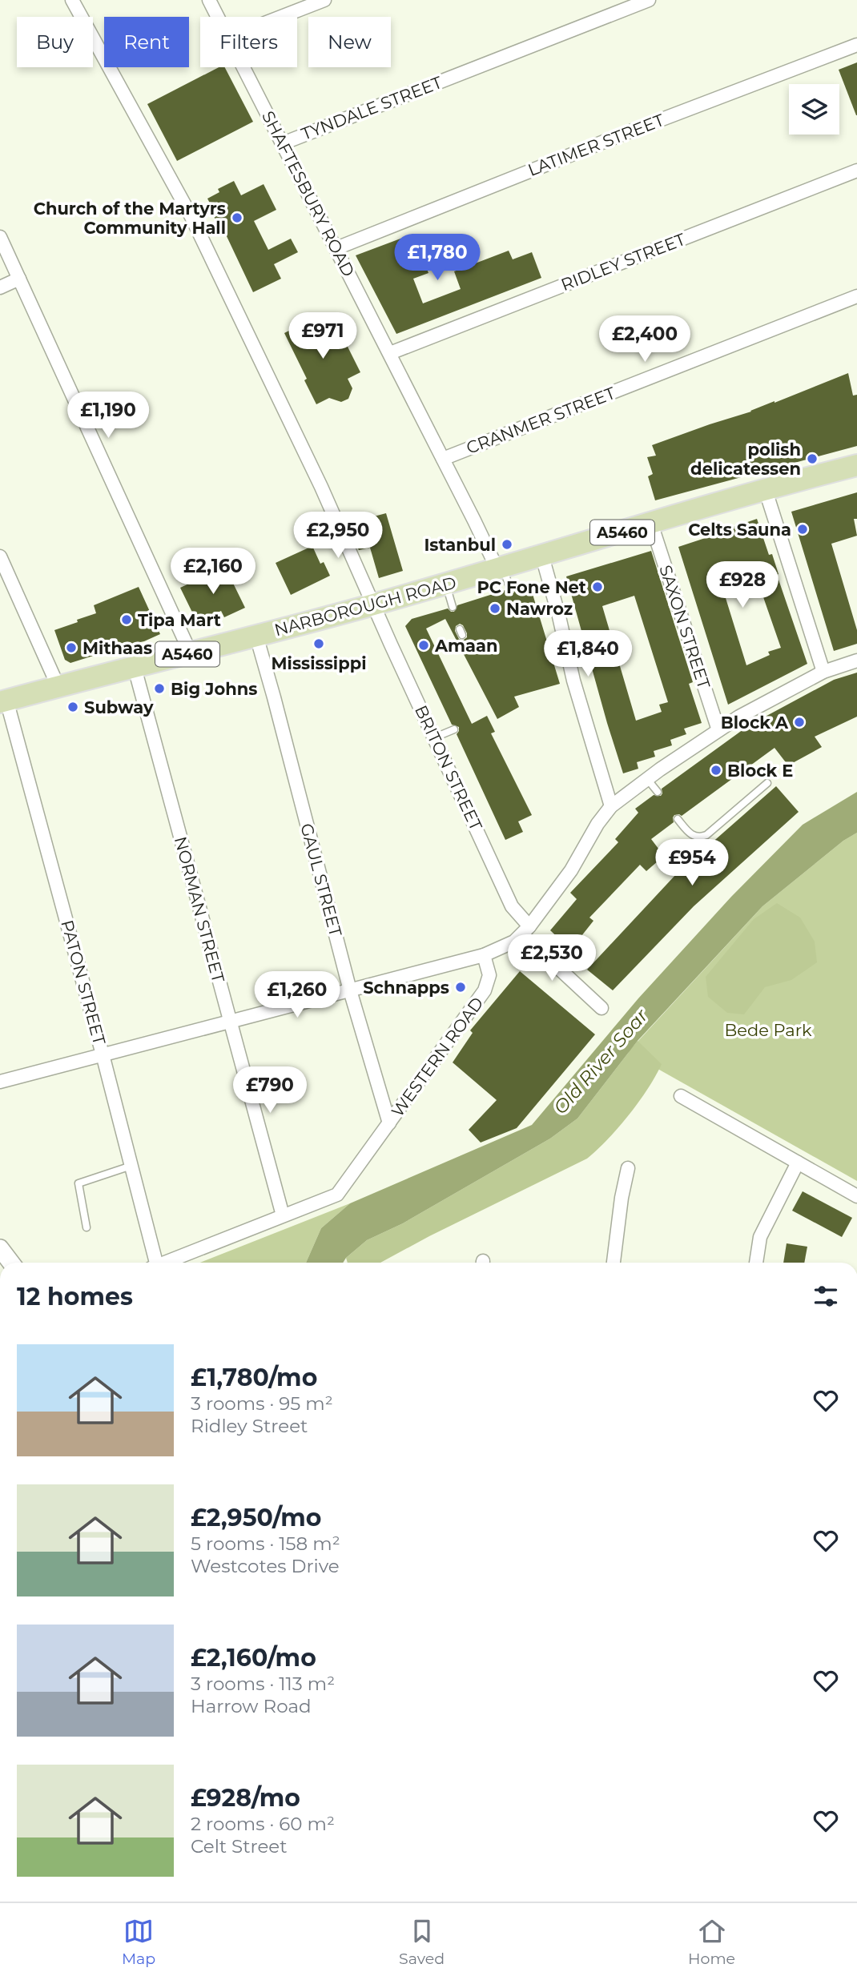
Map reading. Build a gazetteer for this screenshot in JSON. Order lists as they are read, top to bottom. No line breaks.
{"streets":{"main road":["A5460","NARBOROUGH ROAD"],"street":["TYNDALE STREET","LATIMER STREET","SHAFTESBURY ROAD","RIDLEY STREET","CRANMER STREET","SAXON STREET","BRITON STREET","GAUL STREET","NORMAN STREET","PATON STREET","WESTERN ROAD"]},"crossings":[["TYNDALE STREET","SHAFTESBURY ROAD"],["LATIMER STREET","SHAFTESBURY ROAD"],["SHAFTESBURY ROAD","RIDLEY STREET"],["SHAFTESBURY ROAD","CRANMER STREET"],["SHAFTESBURY ROAD","NARBOROUGH ROAD"],["NARBOROUGH ROAD","SAXON STREET"],["NARBOROUGH ROAD","BRITON STREET"],["NARBOROUGH ROAD","GAUL STREET"],["NARBOROUGH ROAD","NORMAN STREET"],["NARBOROUGH ROAD","PATON STREET"],["GAUL STREET","WESTERN ROAD"],["NORMAN STREET","WESTERN ROAD"]],"water":["Old River Soar"],"parks":["Bede Park"],"places":["Church of the Martyrs Community Hall","polish delicatessen","Celts Sauna","Istanbul","PC Fone Net","Nawroz","Tipa Mart","Mississippi","Amaan","Mithaas","Big Johns","Subway","Block A","Block E","Schnapps"],"page":{"chip":["Buy","Rent","Filters","New"],"price":["£1,780","£971","£2,400","£1,190","£2,950","£2,160","£928","£1,840","£954","£2,530","£1,260","£790"],"heading":"12 homes","list":[{"name":"£1,780/mo","note":"3 rooms · 95 m² · Ridley Street"},{"name":"£2,950/mo","note":"5 rooms · 158 m² · Westcotes Drive"},{"name":"£2,160/mo","note":"3 rooms · 113 m² · Harrow Road"},{"name":"£928/mo","note":"2 rooms · 60 m² · Celt Street"}],"tabs":["Map","Saved","Home"]}}
